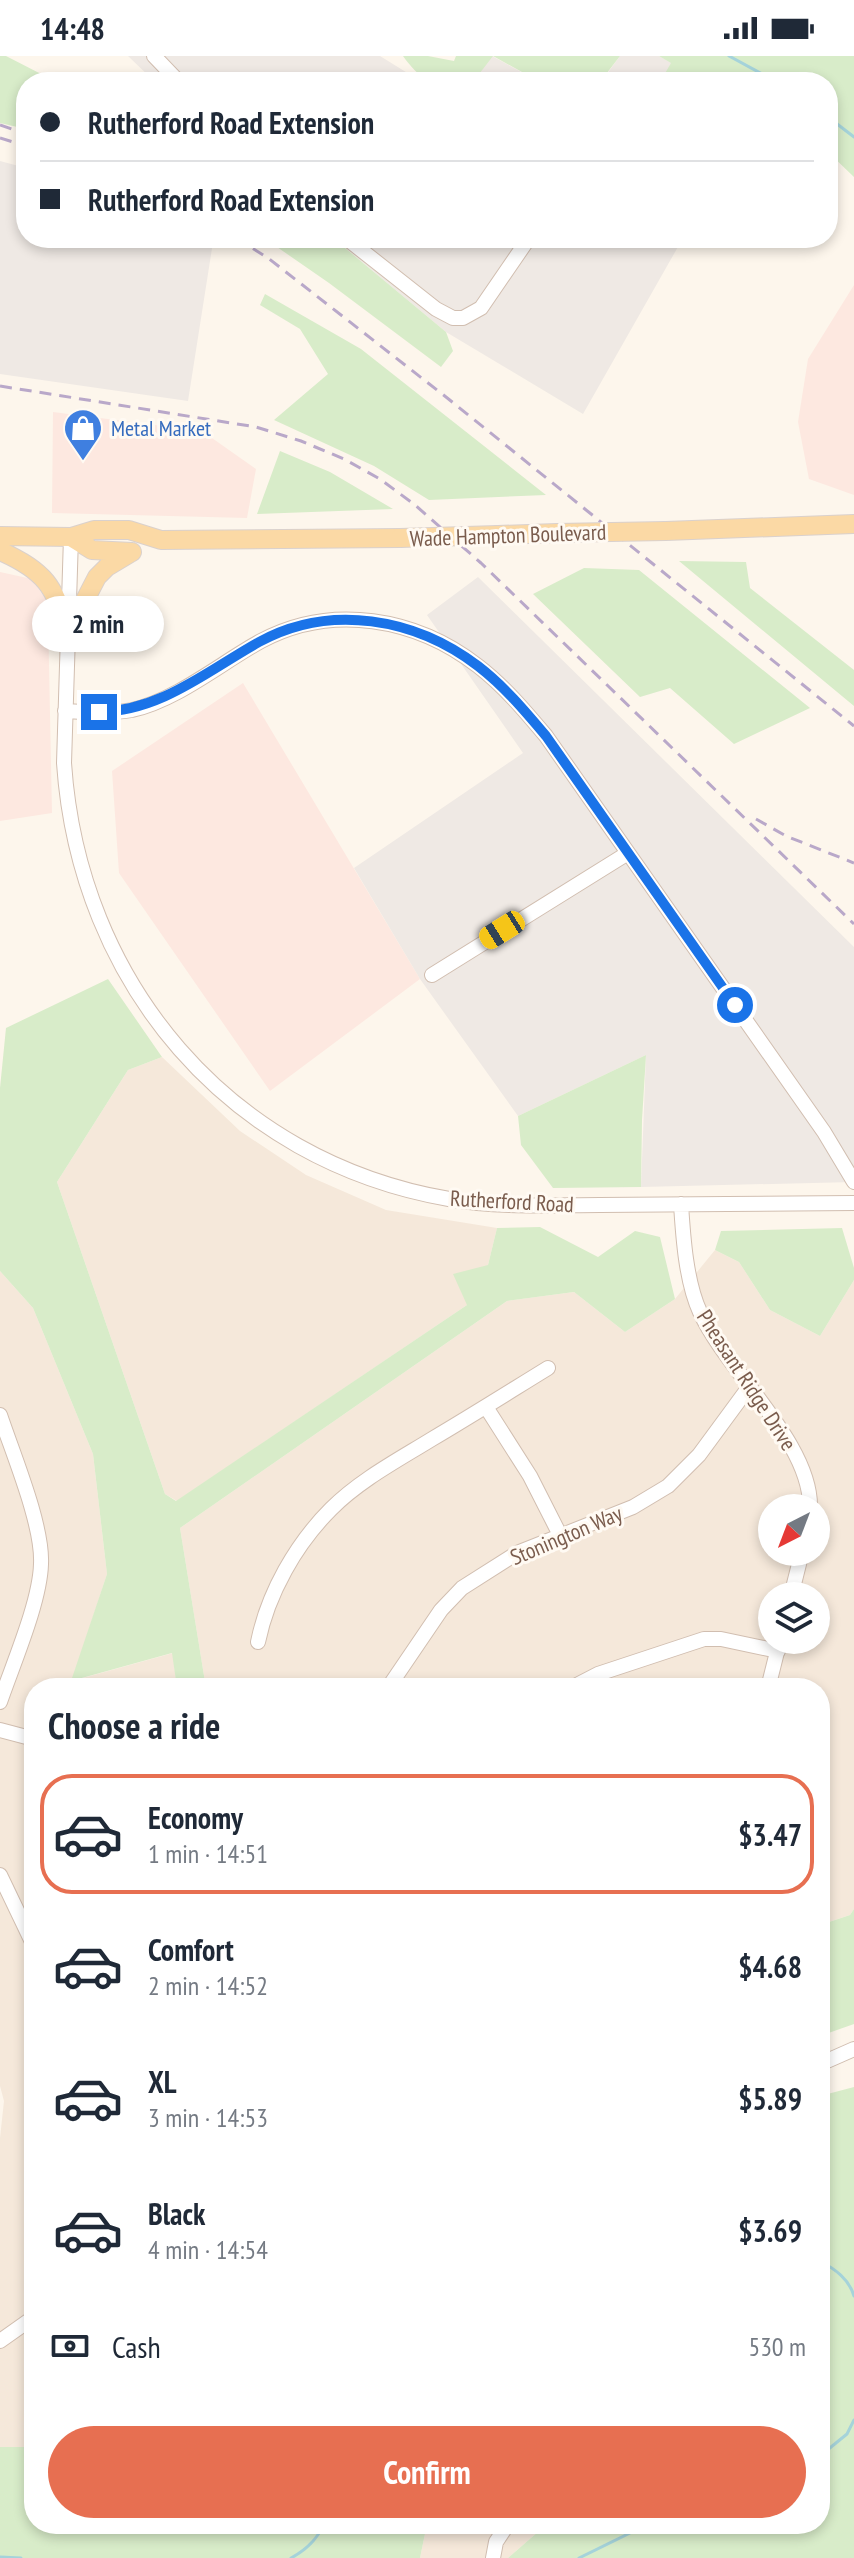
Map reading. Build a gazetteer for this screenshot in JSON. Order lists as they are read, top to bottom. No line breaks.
{"streets":{"main road":["Wade Hampton Boulevard"],"street":["Rutherford Road","Pheasant Ridge Drive","Stonington Way"]},"crossings":[["Wade Hampton Boulevard","Rutherford Road"],["Rutherford Road","Pheasant Ridge Drive"],["Pheasant Ridge Drive","Stonington Way"]],"places":{"shop":["Metal Market"]},"north":"bottom left","page":{"status":"14:48","banner":["Rutherford Road Extension","Rutherford Road Extension"],"bubble":"2 min","heading":"Choose a ride","list":[{"name":"Economy","note":"1 min · 14:51","value":"$3.47"},{"name":"Comfort","note":"2 min · 14:52","value":"$4.68"},{"name":"XL","note":"3 min · 14:53","value":"$5.89"},{"name":"Black","note":"4 min · 14:54","value":"$3.69"}],"pay":["Cash","530 m"],"buttons":"Confirm"}}
